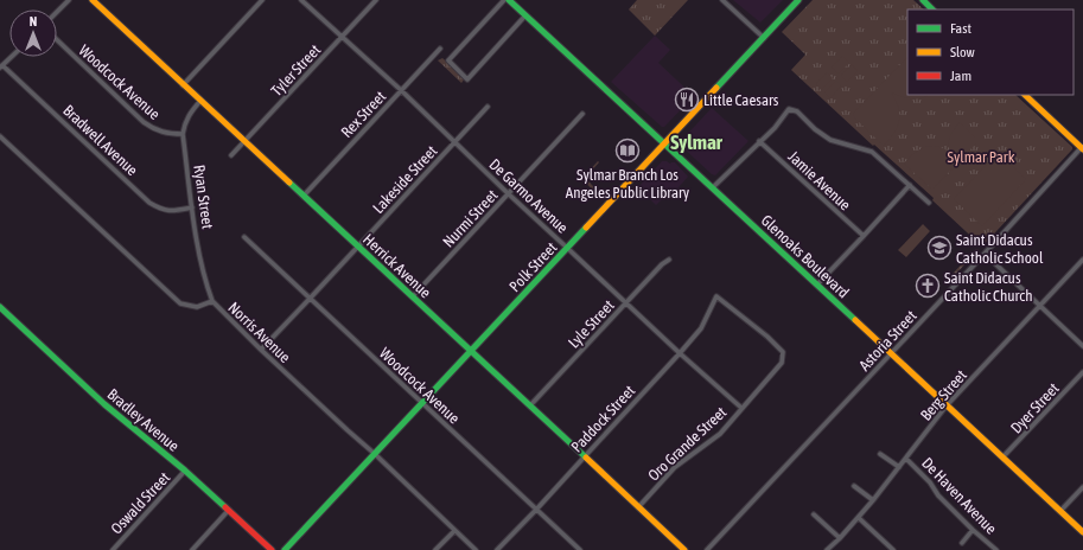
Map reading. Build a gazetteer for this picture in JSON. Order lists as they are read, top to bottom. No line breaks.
{"streets":{"main road":["Glenoaks Boulevard","Herrick Avenue","Polk Street","Bradley Avenue"],"street":["Tyler Street","Woodcock Avenue","Rex Street","Bradwell Avenue","Lakeside Street","Jamie Avenue","De Garmo Avenue","Ryan Street","Nurmi Street","Lyle Street","Norris Avenue","Astoria Street","Berg Street","Dyer Street","Paddock Street","Oro Grande Street","De Haven Avenue","Oswald Street"]},"crossings":[["Tyler Street","De Garmo Avenue"],["Tyler Street","Herrick Avenue"],["Woodcock Avenue","Lakeside Street"],["Woodcock Avenue","Ryan Street"],["Woodcock Avenue","Polk Street"],["Woodcock Avenue","Paddock Street"],["Rex Street","De Garmo Avenue"],["Rex Street","Herrick Avenue"],["Bradwell Avenue","Ryan Street"],["Lakeside Street","De Garmo Avenue"],["Lakeside Street","Herrick Avenue"],["Lakeside Street","Norris Avenue"],["De Garmo Avenue","Nurmi Street"],["De Garmo Avenue","Polk Street"],["De Garmo Avenue","Lyle Street"],["De Garmo Avenue","Paddock Street"],["De Garmo Avenue","Oro Grande Street"],["Ryan Street","Herrick Avenue"],["Ryan Street","Norris Avenue"],["Nurmi Street","Herrick Avenue"],["Glenoaks Boulevard","Polk Street"],["Glenoaks Boulevard","Astoria Street"],["Glenoaks Boulevard","Berg Street"],["Glenoaks Boulevard","Dyer Street"],["Herrick Avenue","Polk Street"],["Herrick Avenue","Lyle Street"],["Herrick Avenue","Paddock Street"],["Herrick Avenue","Oro Grande Street"],["Polk Street","Norris Avenue"],["Berg Street","De Haven Avenue"],["Paddock Street","Oro Grande Street"],["Bradley Avenue","Oswald Street"]],"districts":["Sylmar"],"parks":["Sylmar Park"],"places":{"restaurant":["Little Caesars"],"library":["Sylmar Branch Los Angeles Public Library"],"school or university":["Saint Didacus Catholic School"],"church":["Saint Didacus Catholic Church"]},"legend":["Fast","Slow","Jam"],"north":"top"}
